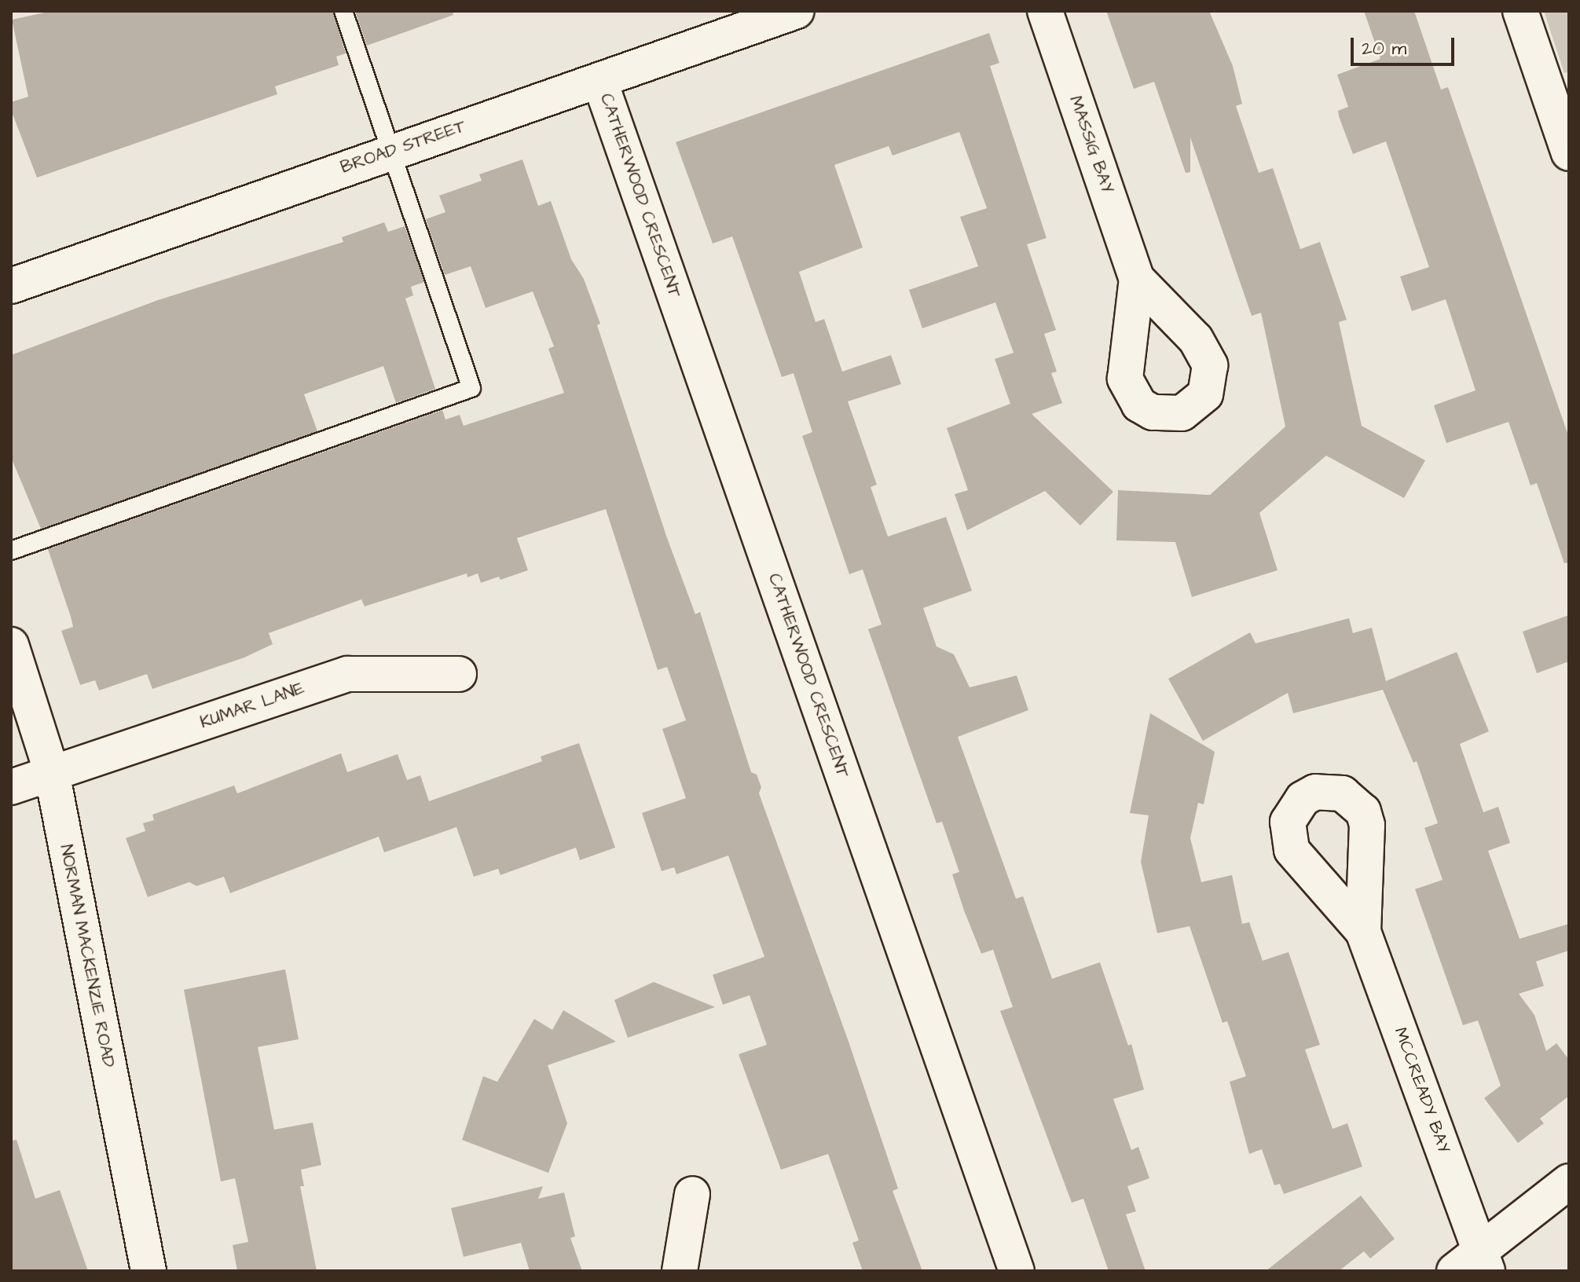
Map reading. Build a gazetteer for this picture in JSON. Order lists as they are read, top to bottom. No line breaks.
{"streets":{"street":["MASSIG BAY","BROAD STREET","CATHERWOOD CRESCENT","KUMAR LANE","NORMAN MACKENZIE ROAD","MCCREADY BAY"]},"crossings":[["BROAD STREET","CATHERWOOD CRESCENT"],["KUMAR LANE","NORMAN MACKENZIE ROAD"]],"scale_bar":"20 m"}
